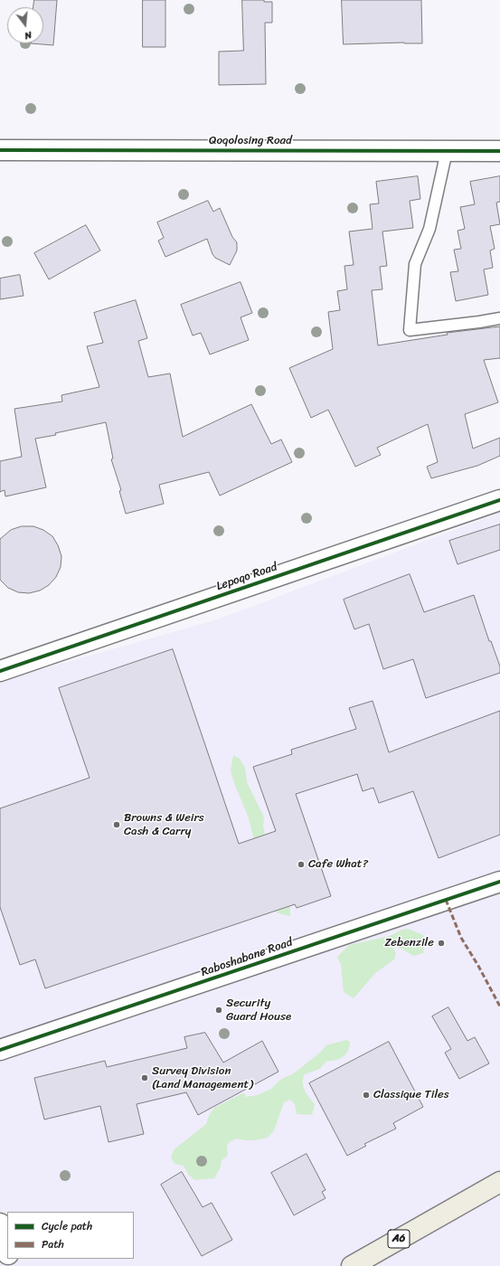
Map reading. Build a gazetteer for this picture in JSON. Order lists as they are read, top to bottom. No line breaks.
{"streets":{"main road":["A6"],"street":["Qoqolosing Road","Lepoqo Road","Raboshabane Road"]},"places":["Browns & Weirs Cash & Carry","Cafe What?","Zebenzile","Security Guard House","Survey Division (Land Management)","Classique Tiles"],"legend":["Cycle path","Path"],"north":"bottom"}
